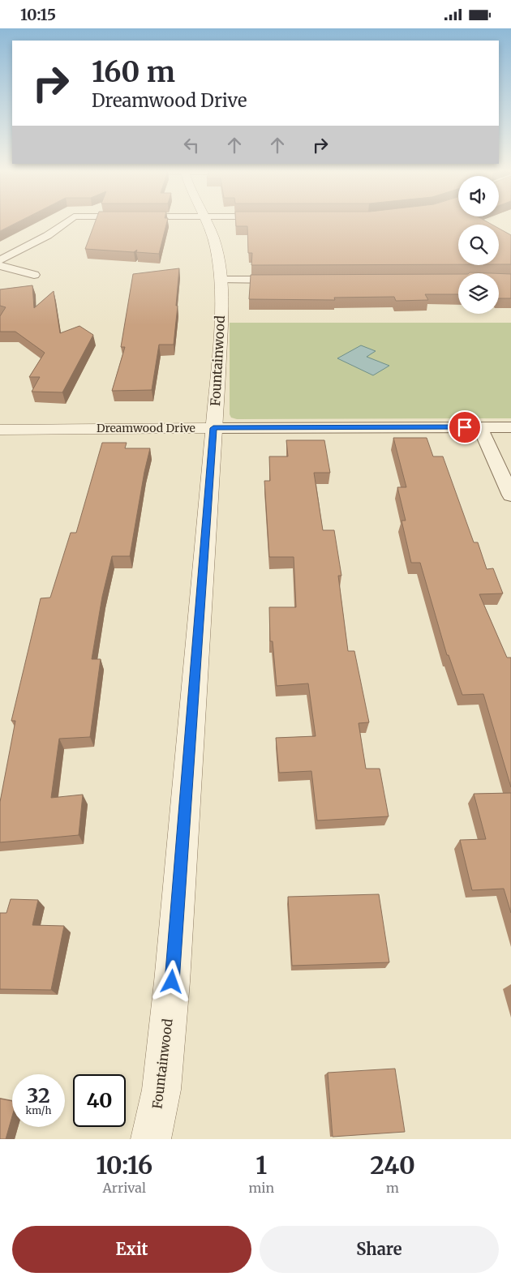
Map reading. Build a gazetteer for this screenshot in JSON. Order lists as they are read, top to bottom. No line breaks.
{"streets":{"street":["Fountainwood","Dreamwood Drive"]},"crossings":[["Fountainwood","Dreamwood Drive"]],"page":{"status":"10:15","turn":["160 m","Dreamwood Drive"],"speed":"32 km/h","limit":"40","eta":["10:16","Arrival","1","min","240","m"],"buttons":["Exit","Share"]}}
